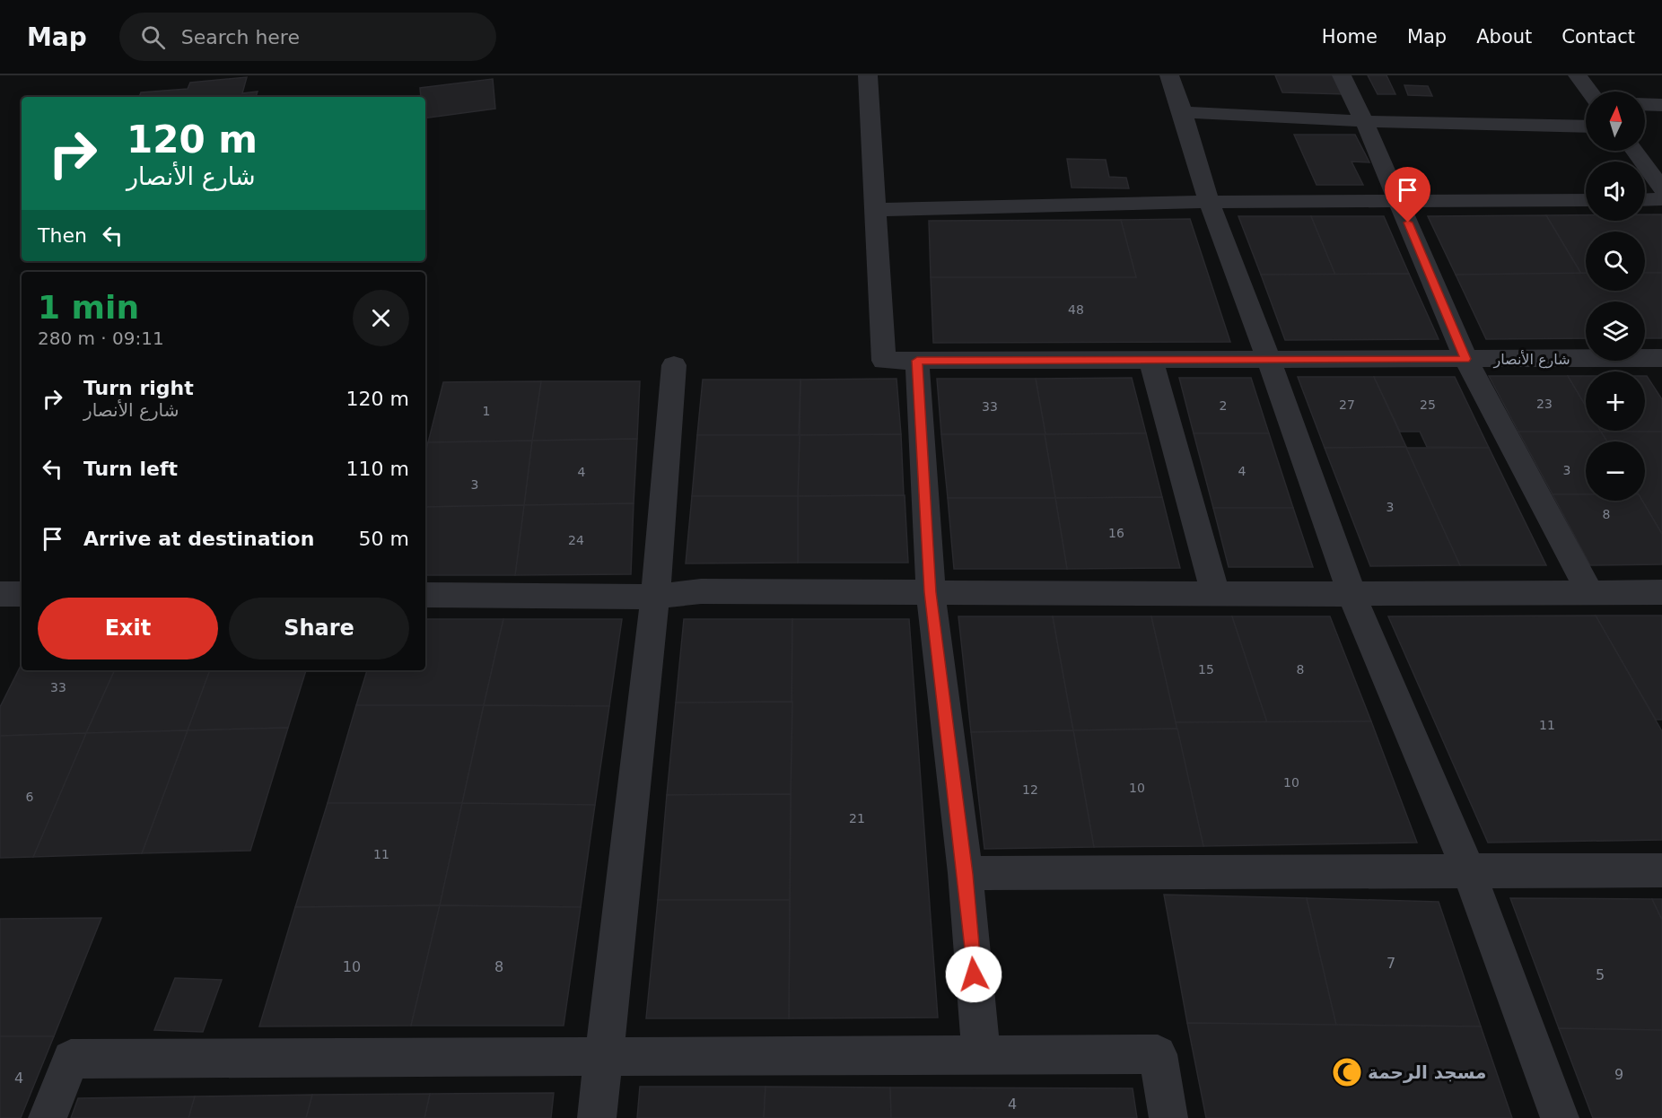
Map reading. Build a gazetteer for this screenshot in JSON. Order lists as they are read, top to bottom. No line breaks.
{"streets":{"street":["شارع الأنصار"]},"places":{"mosque":["مسجد الرحمة"]},"house_numbers":["48","23","27","25","2","33","1","3","4","4","3","3","8","16","24","15","8","33","11","10","10","12","6","21","11","7","10","8","5","9","4","4"],"north":"top","page":{"header":"Map","search":"Search here","nav":["Home","Map","About","Contact"],"map_buttons":["+","−"],"turn":["120 m","شارع الأنصار"],"then":"Then","heading":["1 min","280 m · 09:11"],"list":[{"name":"Turn right","note":"شارع الأنصار","value":"120 m"},{"name":"Turn left","value":"110 m"},{"name":"Arrive at destination","value":"50 m"}],"buttons":["Exit","Share"]}}
